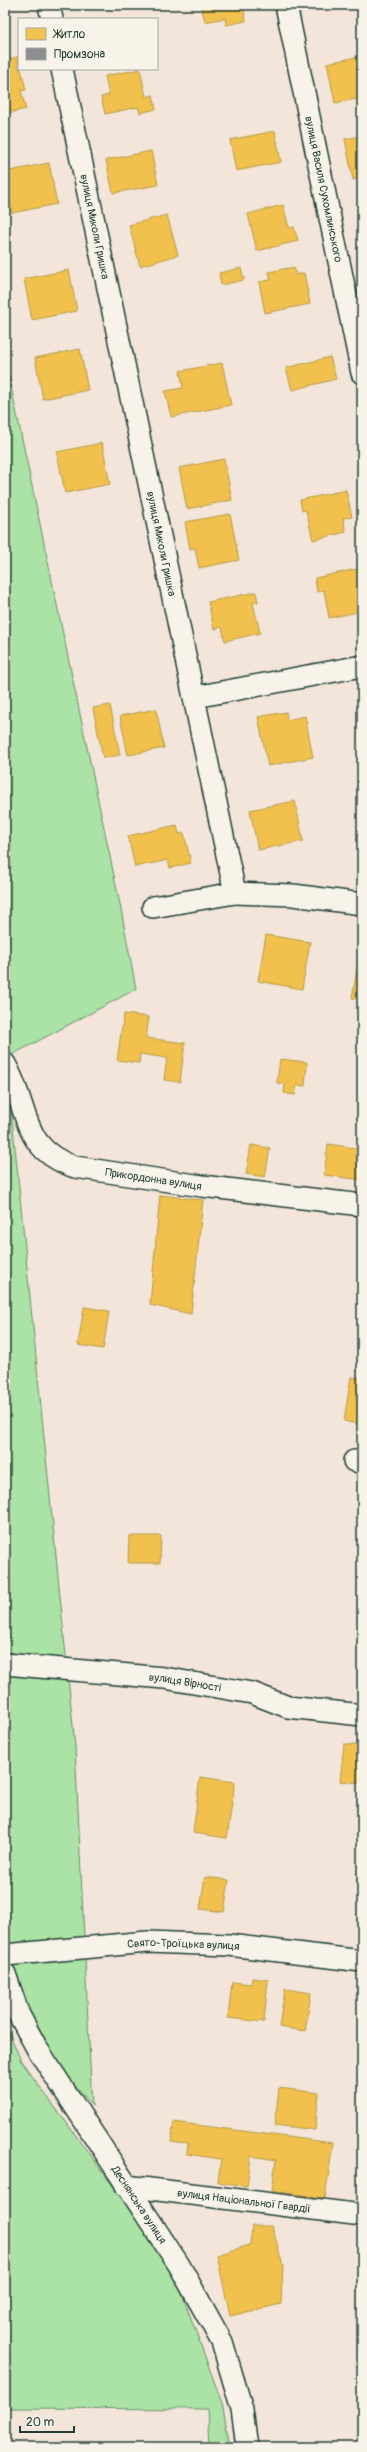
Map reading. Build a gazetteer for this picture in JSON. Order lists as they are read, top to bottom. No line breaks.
{"streets":{"street":["вулиця Василя Сухомлинського","вулиця Миколи Гришка","Прикордонна вулиця","вулиця Вірності","Свято-Троїцька вулиця","вулиця Національної Гвардії","Деснянська вулиця"]},"crossings":[["вулиця Національної Гвардії","Деснянська вулиця"]],"legend":["Житло","Промзона"],"scale_bar":"20 m"}
